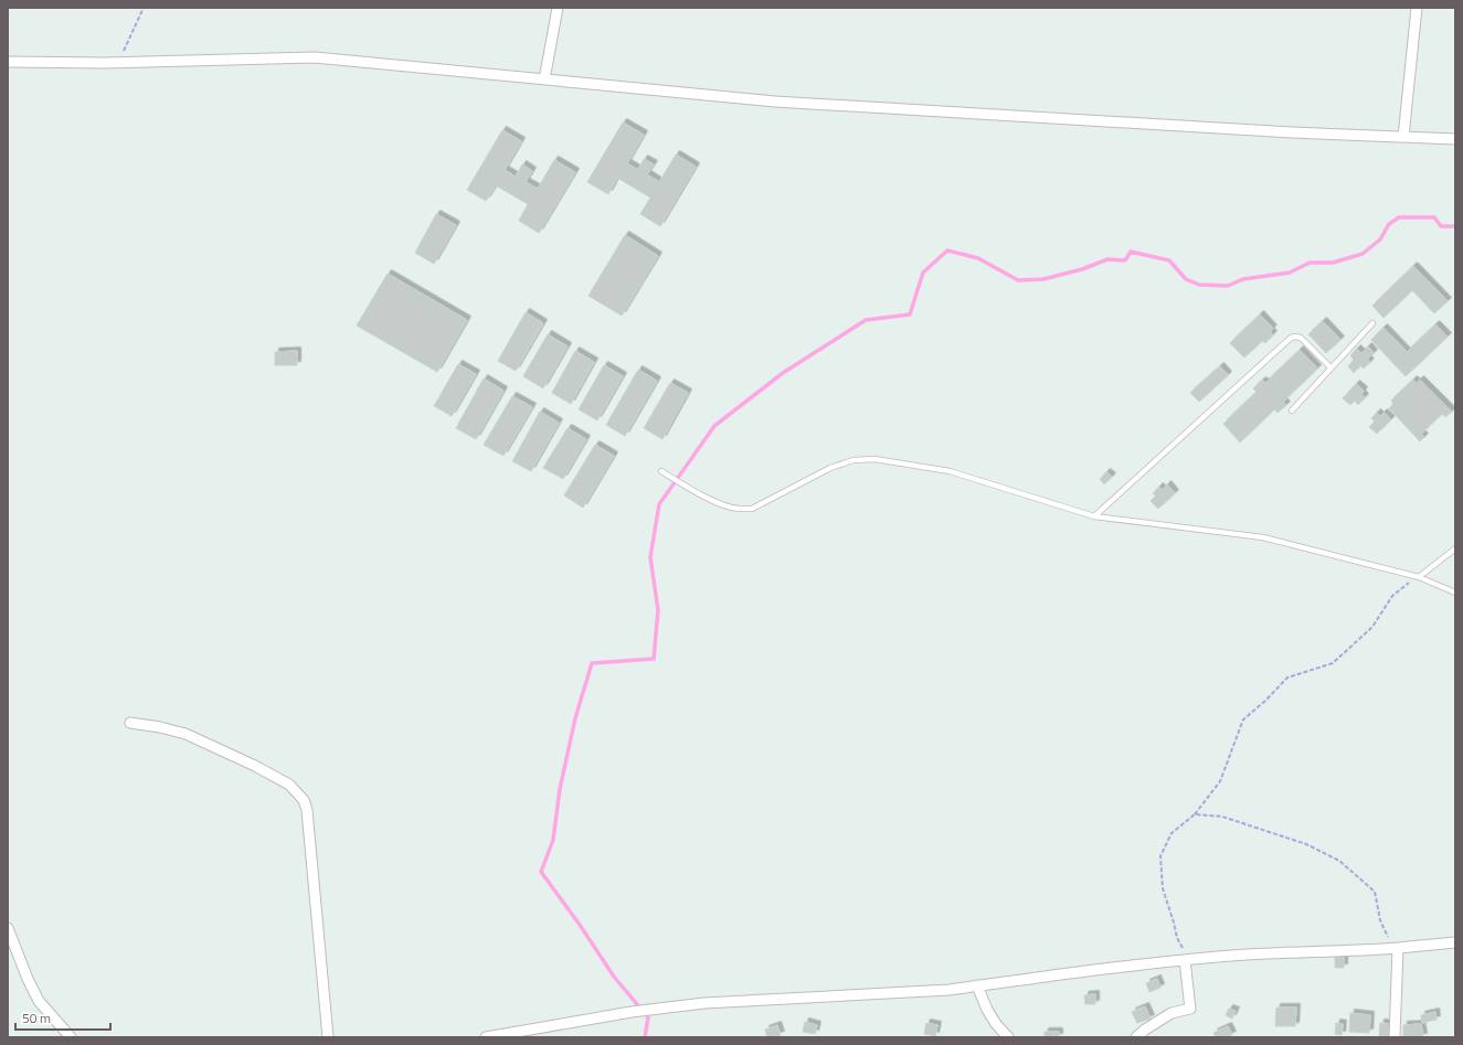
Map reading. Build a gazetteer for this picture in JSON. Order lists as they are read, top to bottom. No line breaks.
{"scale_bar":"50 m"}
